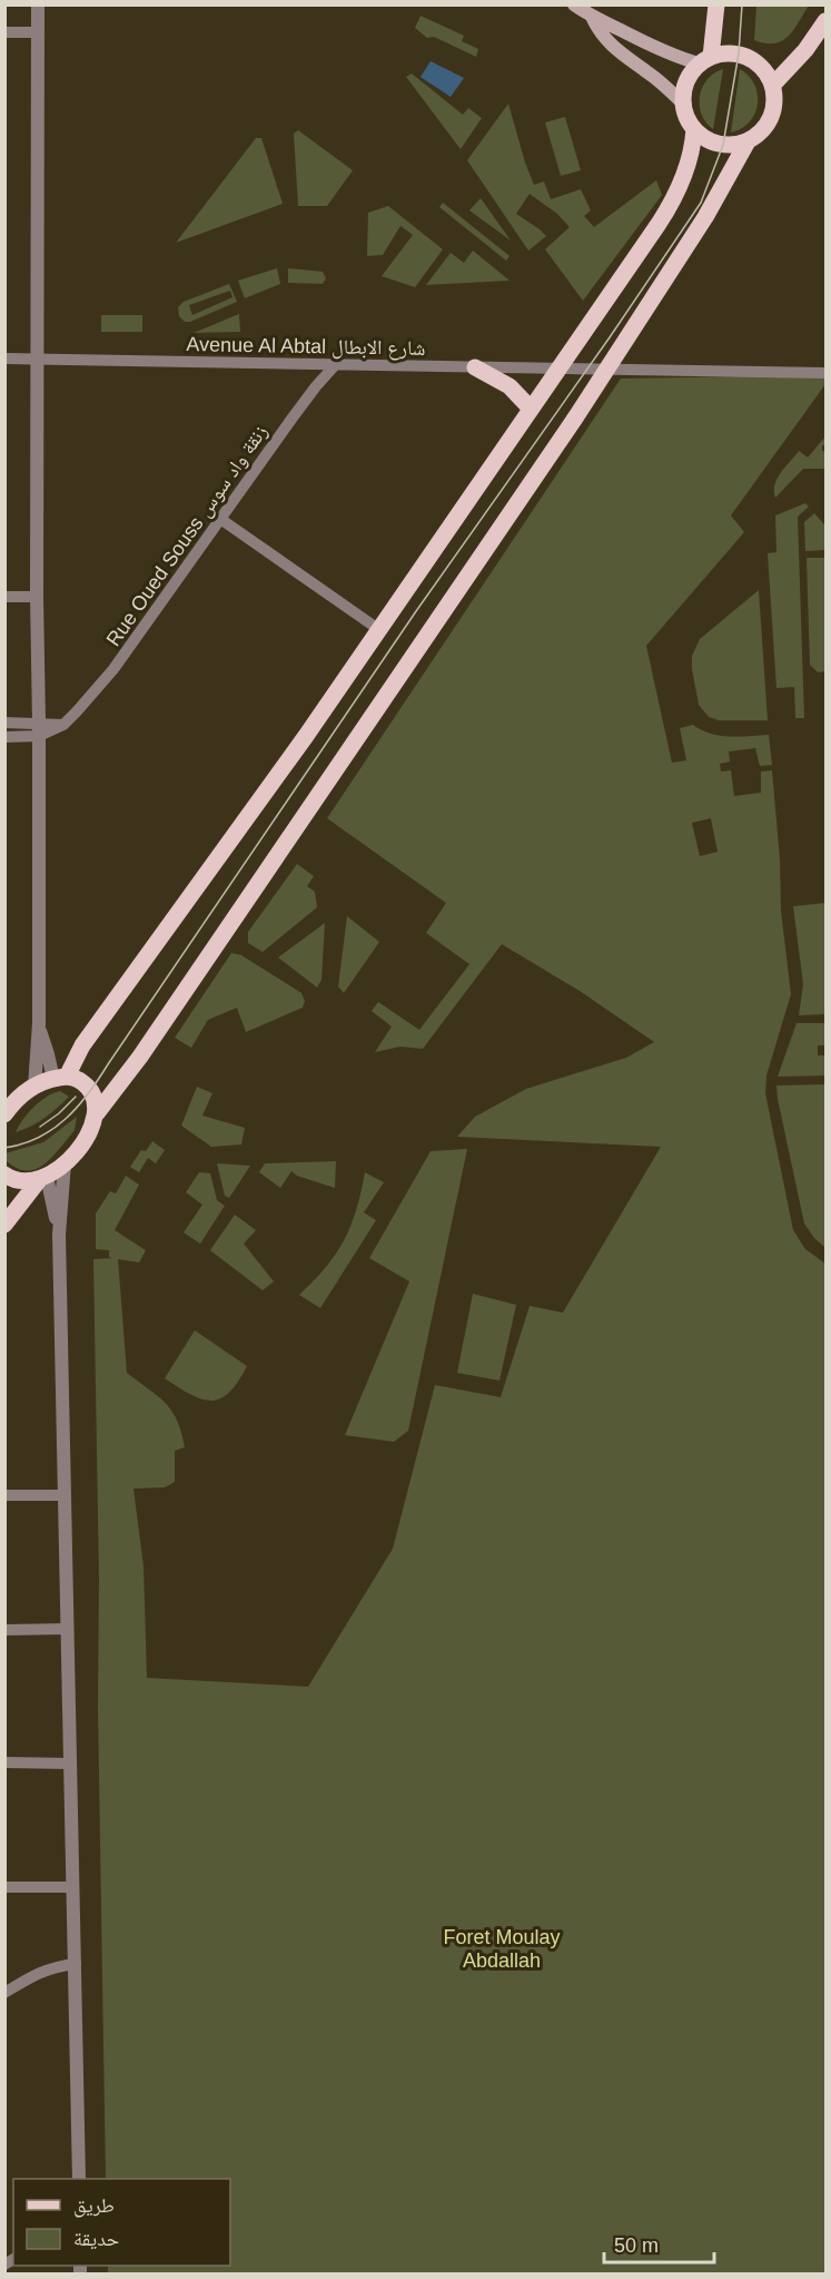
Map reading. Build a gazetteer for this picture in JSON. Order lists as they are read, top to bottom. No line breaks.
{"streets":{"street":["Avenue Al Abtal شارع الابطال","Rue Oued Souss زنقة واد سوس"]},"crossings":[["Avenue Al Abtal شارع الابطال","Rue Oued Souss زنقة واد سوس"]],"parks":["Foret Moulay Abdallah"],"legend":["طريق","حديقة"],"scale_bar":"50 m"}
